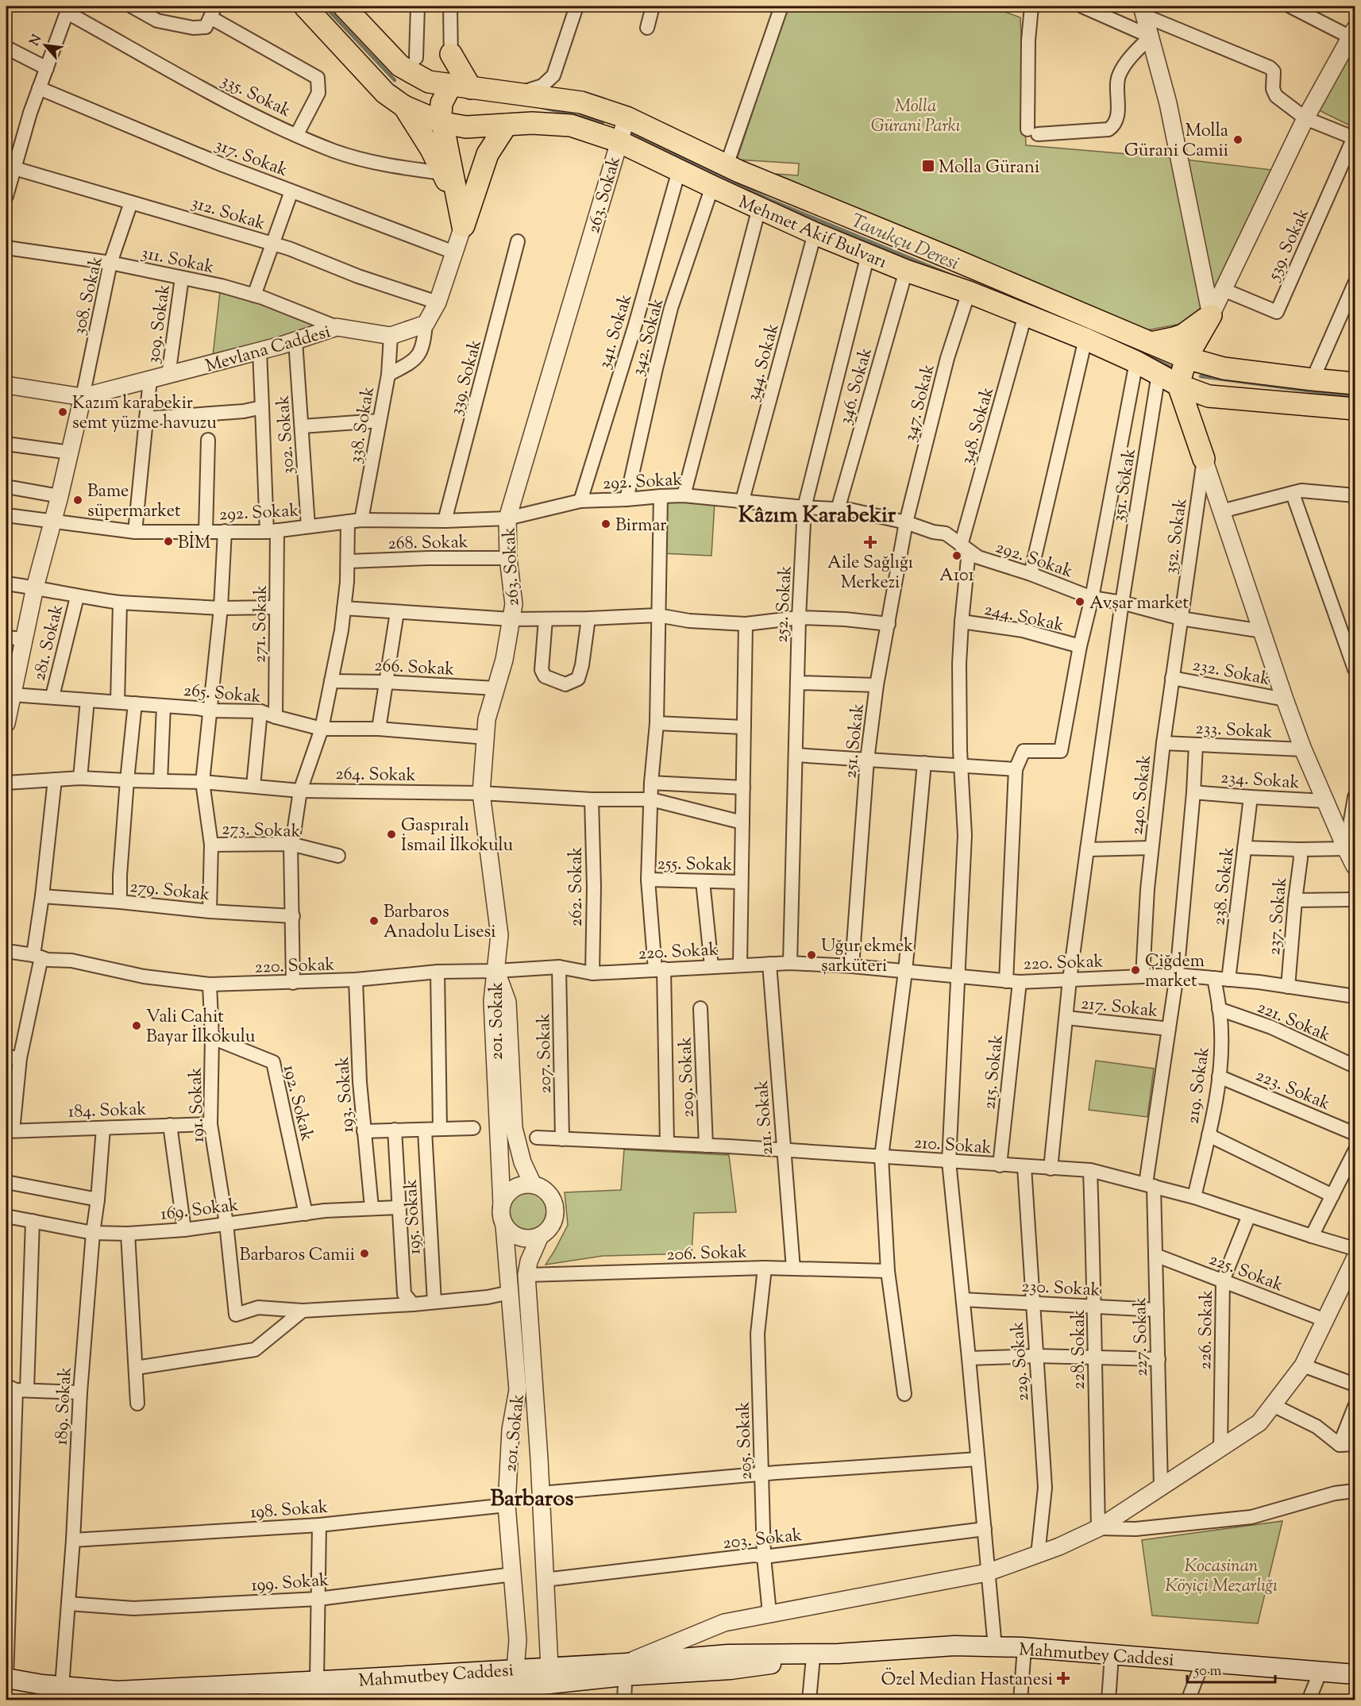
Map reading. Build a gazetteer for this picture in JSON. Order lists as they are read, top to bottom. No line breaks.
{"streets":{"main road":["Mehmet Akif Bulvarı","Mahmutbey Caddesi"],"street":["335. Sokak","317. Sokak","263. Sokak","312. Sokak","539. Sokak","311. Sokak","308. Sokak","309. Sokak","341. Sokak","342. Sokak","Mevlana Caddesi","344. Sokak","339. Sokak","346. Sokak","347. Sokak","338. Sokak","348. Sokak","302. Sokak","292. Sokak","351. Sokak","352. Sokak","268. Sokak","252. Sokak","244. Sokak","271. Sokak","281. Sokak","266. Sokak","232. Sokak","265. Sokak","233. Sokak","251. Sokak","264. Sokak","234. Sokak","240. Sokak","273. Sokak","255. Sokak","238. Sokak","262. Sokak","279. Sokak","237. Sokak","220. Sokak","217. Sokak","221. Sokak","201. Sokak","207. Sokak","215. Sokak","209. Sokak","219. Sokak","223. Sokak","193. Sokak","192. Sokak","191. Sokak","184. Sokak","211. Sokak","210. Sokak","169. Sokak","195. Sokak","206. Sokak","225. Sokak","230. Sokak","226. Sokak","227. Sokak","228. Sokak","229. Sokak","189. Sokak","205. Sokak","198. Sokak","203. Sokak","199. Sokak"]},"crossings":[["263. Sokak","Mehmet Akif Bulvarı"],["263. Sokak","292. Sokak"],["263. Sokak","268. Sokak"],["263. Sokak","266. Sokak"],["263. Sokak","265. Sokak"],["263. Sokak","264. Sokak"],["263. Sokak","220. Sokak"],["263. Sokak","201. Sokak"],["312. Sokak","308. Sokak"],["Mehmet Akif Bulvarı","341. Sokak"],["Mehmet Akif Bulvarı","342. Sokak"],["Mehmet Akif Bulvarı","344. Sokak"],["Mehmet Akif Bulvarı","346. Sokak"],["Mehmet Akif Bulvarı","347. Sokak"],["Mehmet Akif Bulvarı","348. Sokak"],["Mehmet Akif Bulvarı","351. Sokak"],["Mehmet Akif Bulvarı","252. Sokak"],["311. Sokak","308. Sokak"],["311. Sokak","309. Sokak"],["311. Sokak","Mevlana Caddesi"],["308. Sokak","Mevlana Caddesi"],["309. Sokak","Mevlana Caddesi"],["341. Sokak","292. Sokak"],["342. Sokak","292. Sokak"],["Mevlana Caddesi","338. Sokak"],["Mevlana Caddesi","302. Sokak"],["Mevlana Caddesi","271. Sokak"],["344. Sokak","292. Sokak"],["339. Sokak","292. Sokak"],["346. Sokak","292. Sokak"],["347. Sokak","292. Sokak"],["347. Sokak","251. Sokak"],["338. Sokak","292. Sokak"],["348. Sokak","292. Sokak"],["348. Sokak","244. Sokak"],["348. Sokak","220. Sokak"],["348. Sokak","210. Sokak"],["348. Sokak","230. Sokak"],["348. Sokak","203. Sokak"],["348. Sokak","Mahmutbey Caddesi"],["302. Sokak","292. Sokak"],["292. Sokak","351. Sokak"],["292. Sokak","352. Sokak"],["292. Sokak","252. Sokak"],["292. Sokak","271. Sokak"],["292. Sokak","251. Sokak"],["292. Sokak","240. Sokak"],["351. Sokak","220. Sokak"],["351. Sokak","217. Sokak"],["351. Sokak","210. Sokak"],["352. Sokak","240. Sokak"],["252. Sokak","220. Sokak"],["271. Sokak","265. Sokak"],["281. Sokak","265. Sokak"],["232. Sokak","240. Sokak"],["233. Sokak","240. Sokak"],["233. Sokak","227. Sokak"],["251. Sokak","220. Sokak"],["264. Sokak","262. Sokak"],["234. Sokak","238. Sokak"],["234. Sokak","227. Sokak"],["240. Sokak","220. Sokak"],["238. Sokak","220. Sokak"],["262. Sokak","220. Sokak"],["237. Sokak","220. Sokak"],["220. Sokak","201. Sokak"],["220. Sokak","207. Sokak"],["220. Sokak","215. Sokak"],["220. Sokak","219. Sokak"],["220. Sokak","193. Sokak"],["220. Sokak","191. Sokak"],["220. Sokak","211. Sokak"],["220. Sokak","227. Sokak"],["217. Sokak","227. Sokak"],["221. Sokak","219. Sokak"],["201. Sokak","206. Sokak"],["201. Sokak","198. Sokak"],["201. Sokak","203. Sokak"],["201. Sokak","199. Sokak"],["201. Sokak","Mahmutbey Caddesi"],["207. Sokak","210. Sokak"],["215. Sokak","210. Sokak"],["209. Sokak","210. Sokak"],["219. Sokak","223. Sokak"],["219. Sokak","210. Sokak"],["193. Sokak","169. Sokak"],["192. Sokak","191. Sokak"],["192. Sokak","169. Sokak"],["191. Sokak","184. Sokak"],["191. Sokak","169. Sokak"],["184. Sokak","189. Sokak"],["211. Sokak","210. Sokak"],["211. Sokak","206. Sokak"],["210. Sokak","226. Sokak"],["210. Sokak","227. Sokak"],["210. Sokak","228. Sokak"],["210. Sokak","229. Sokak"],["169. Sokak","189. Sokak"],["206. Sokak","205. Sokak"],["225. Sokak","226. Sokak"],["225. Sokak","227. Sokak"],["230. Sokak","227. Sokak"],["230. Sokak","228. Sokak"],["230. Sokak","229. Sokak"],["189. Sokak","198. Sokak"],["189. Sokak","199. Sokak"],["189. Sokak","Mahmutbey Caddesi"],["205. Sokak","203. Sokak"]],"districts":["Kâzım Karabekir","Barbaros"],"water":["Tavukçu Deresi"],"parks":["Molla Gürani Parkı","Kocasinan Köyiçi Mezarlığı"],"places":{"other":["Molla Gürani Camii","Kazım karabekir semt yüzme havuzu","Bame süpermarket","Birmar","BİM","A101","Avşar market","Gaspıralı İsmail İlkokulu","Barbaros Anadolu Lisesi","Uğur ekmek şarküteri","Çiğdem market","Vali Cahit Bayar İlkokulu","Barbaros Camii"],"transit":["Molla Gürani"],"health":["Aile Sağlığı Merkezi","Özel Median Hastanesi"]},"scale_bar":"50 m","north":"top left"}
